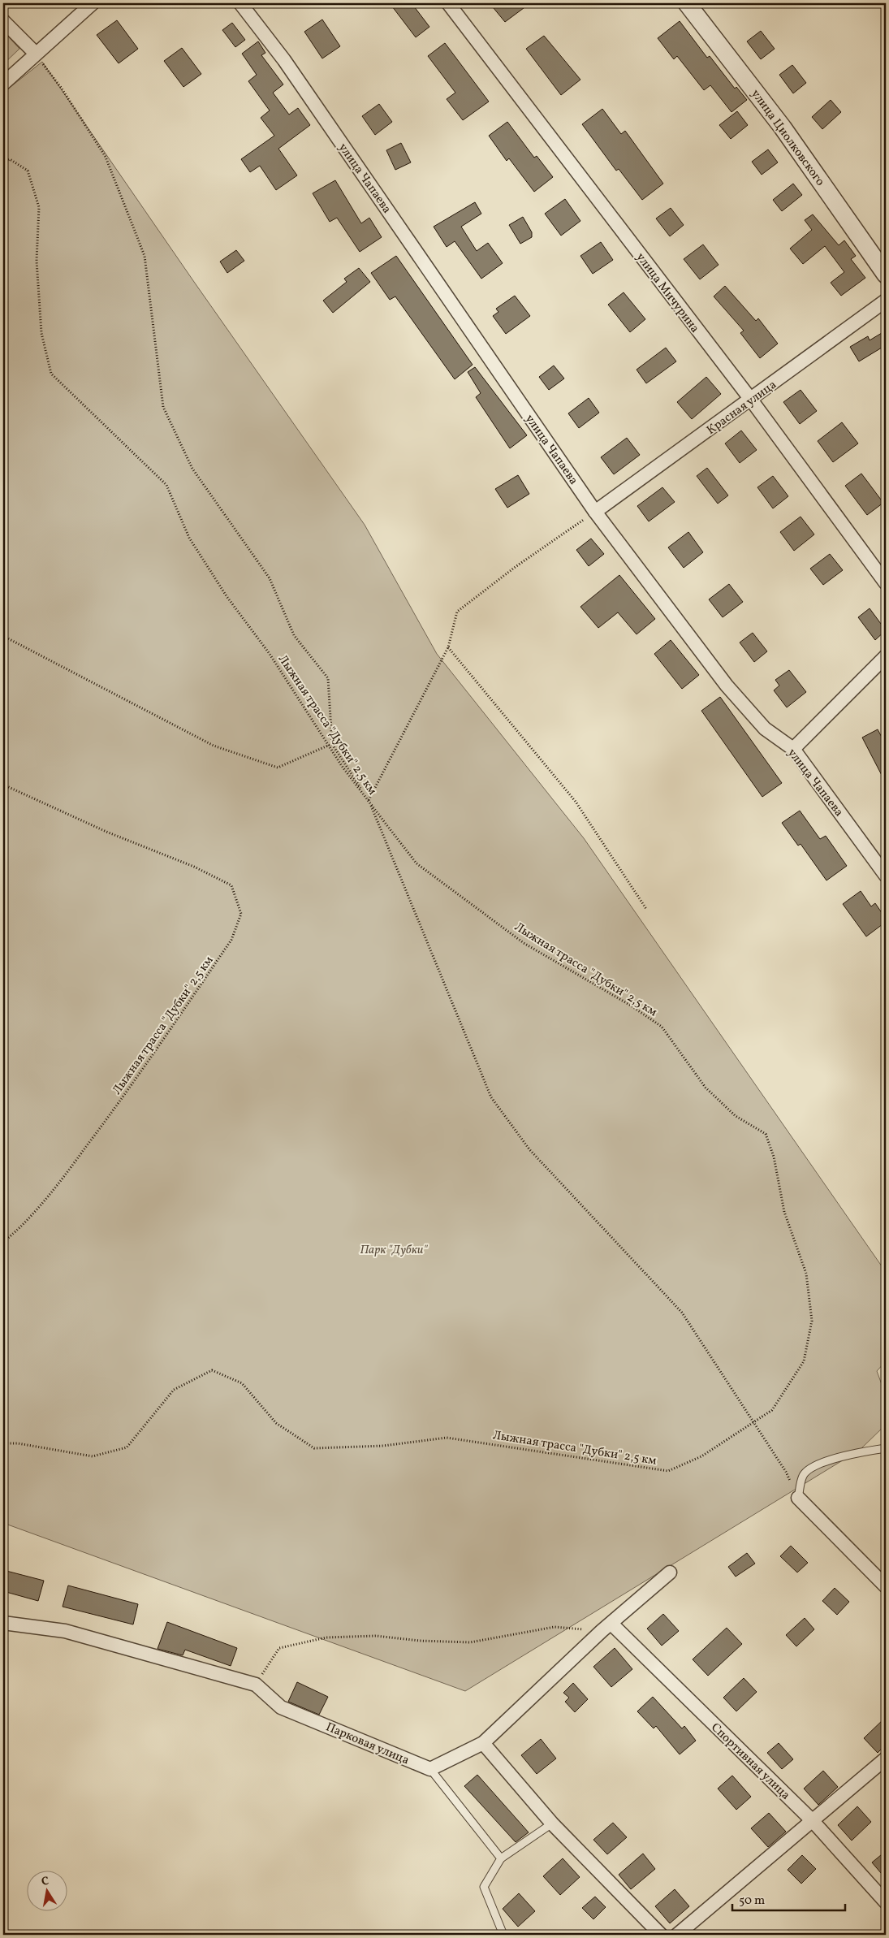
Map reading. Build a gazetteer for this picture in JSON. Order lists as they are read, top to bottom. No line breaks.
{"streets":{"street":["улица Циолковского","улица Чапаева","улица Мичурина","Красная улица","Парковая улица","Спортивная улица"],"path":["Лыжная трасса \"Дубки\" 2,5 км"]},"crossings":[["улица Чапаева","Красная улица"],["улица Мичурина","Красная улица"]],"parks":["Парк \"Дубки\""],"scale_bar":"50 m","north":"top"}
